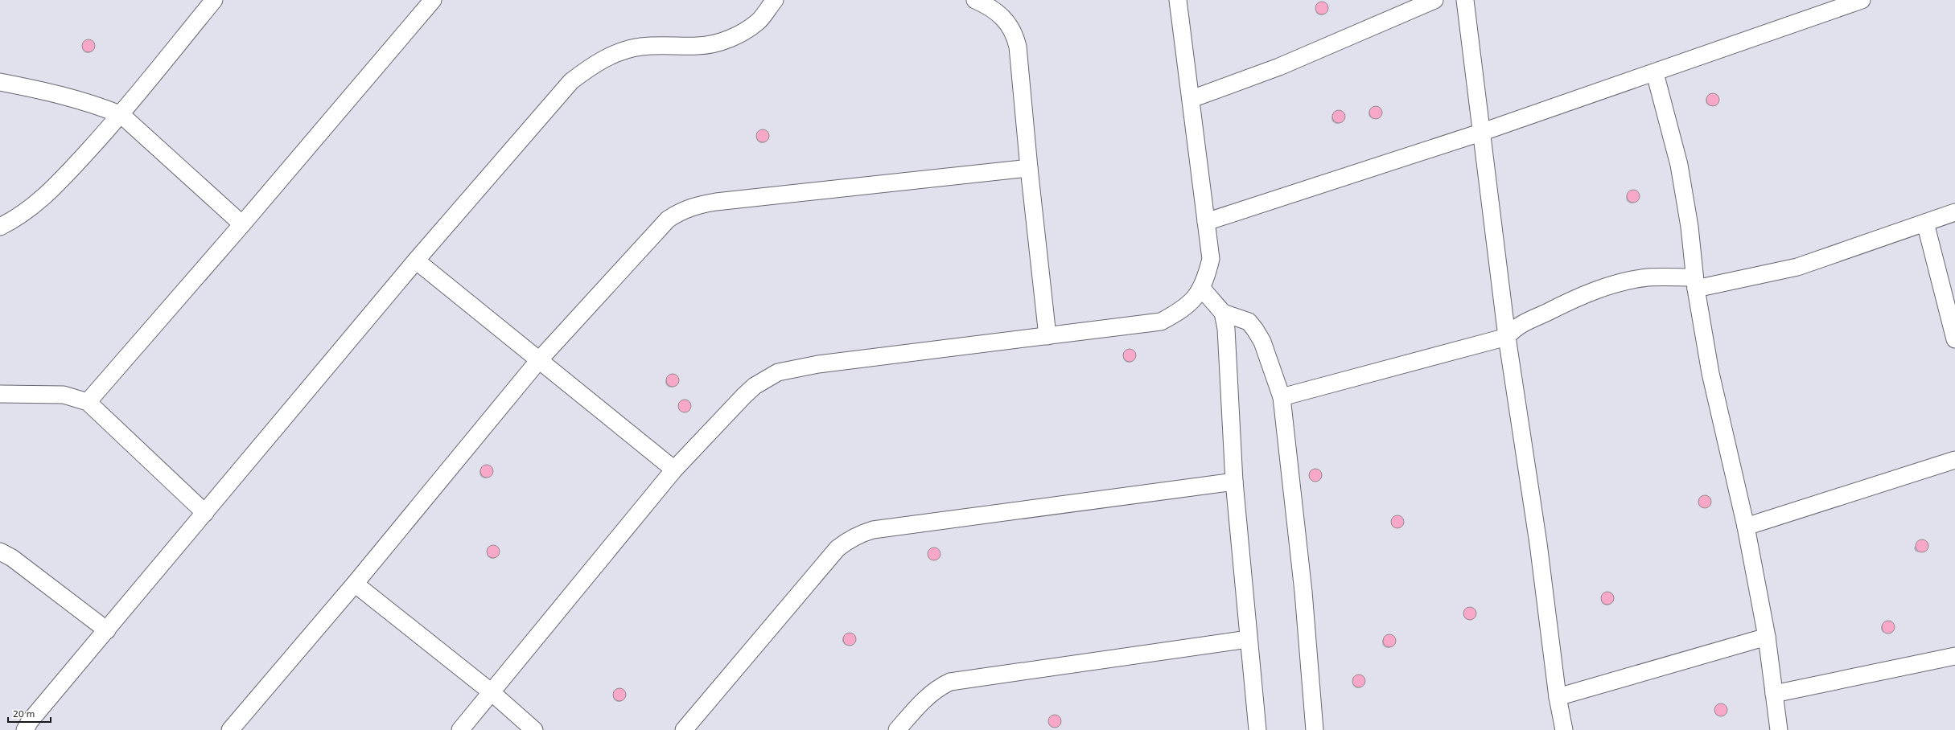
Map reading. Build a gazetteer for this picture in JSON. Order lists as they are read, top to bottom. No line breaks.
{"scale_bar":"20 m"}
